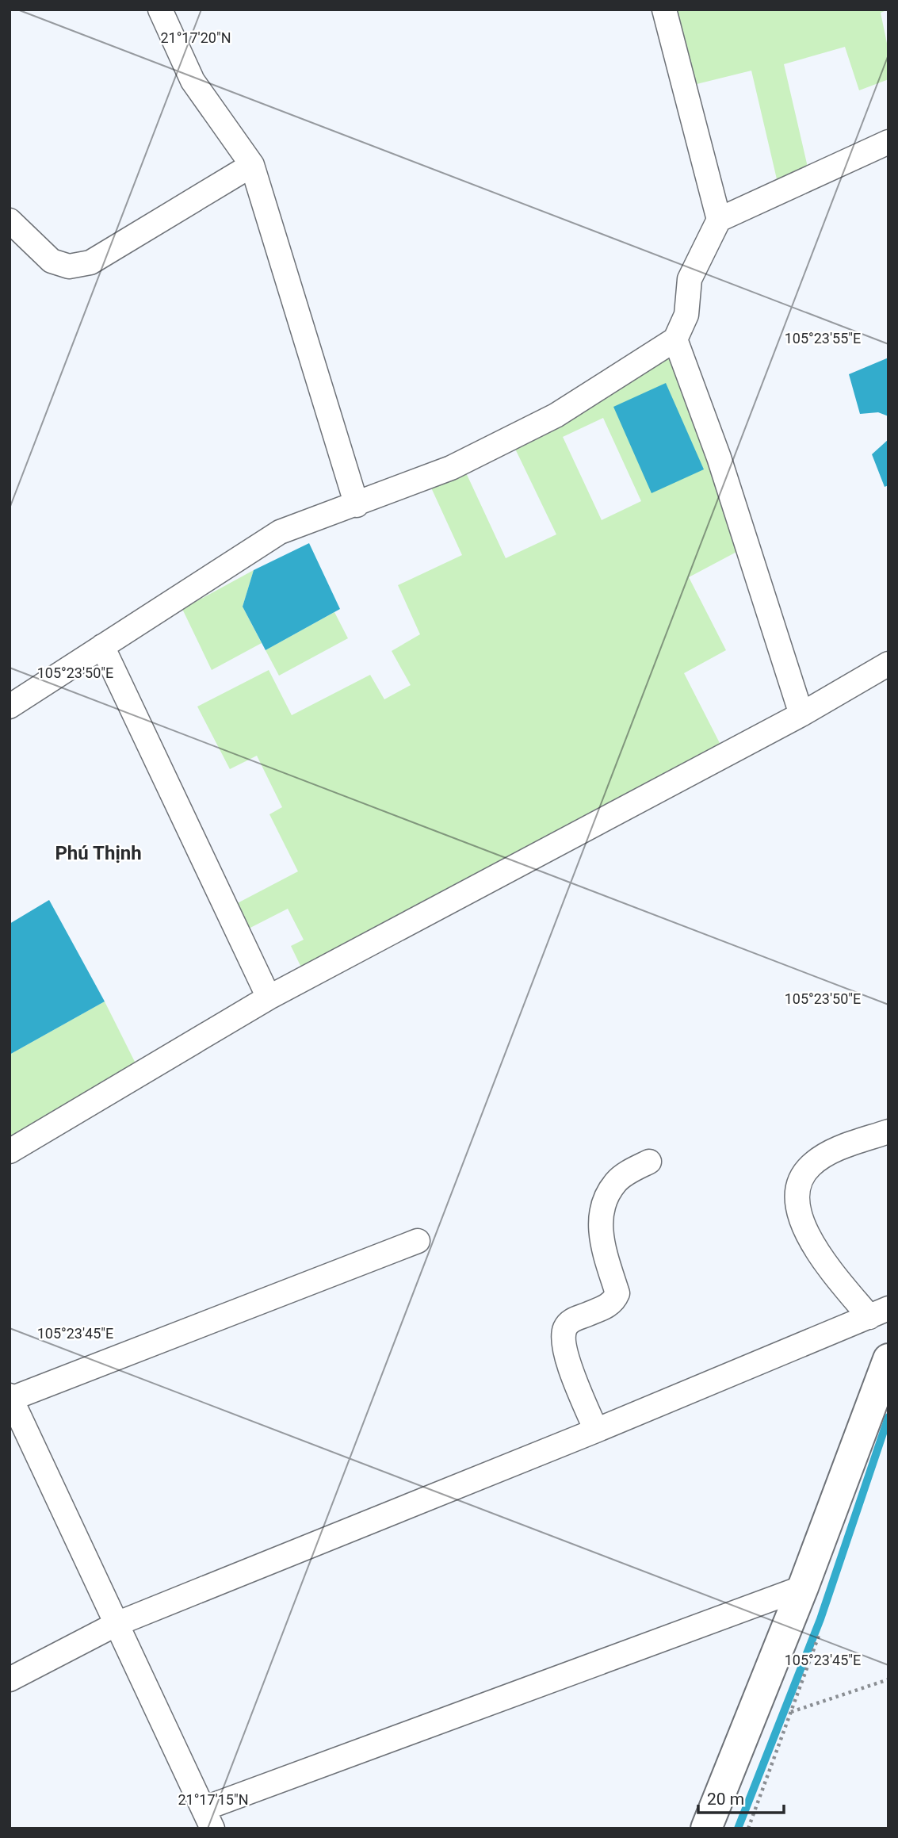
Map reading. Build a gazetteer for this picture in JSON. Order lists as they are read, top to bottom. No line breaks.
{"districts":["Phú Thịnh"],"scale_bar":"20 m","coordinates":["21°17'20\"N","105°23'55\"E","105°23'50\"E","105°23'45\"E","21°17'15\"N"]}
